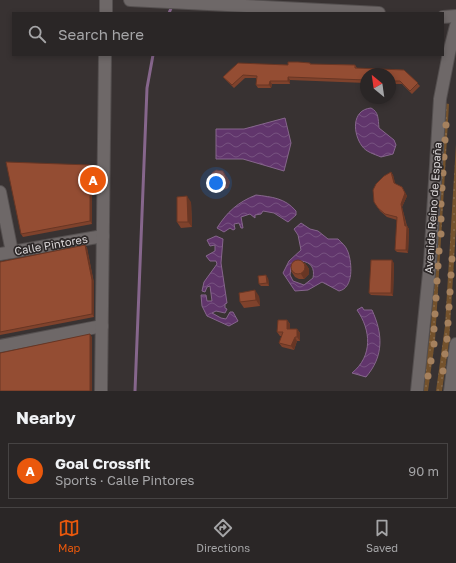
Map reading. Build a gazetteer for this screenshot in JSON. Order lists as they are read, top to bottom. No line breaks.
{"streets":{"street":["Avenida Reino de España","Calle Pintores"]},"north":"top left","page":{"search":"Search here","pins":"A","heading":"Nearby","list":[{"mark":"A","name":"Goal Crossfit","note":"Sports · Calle Pintores","value":"90 m"}],"nav":["Map","Directions","Saved"]}}
